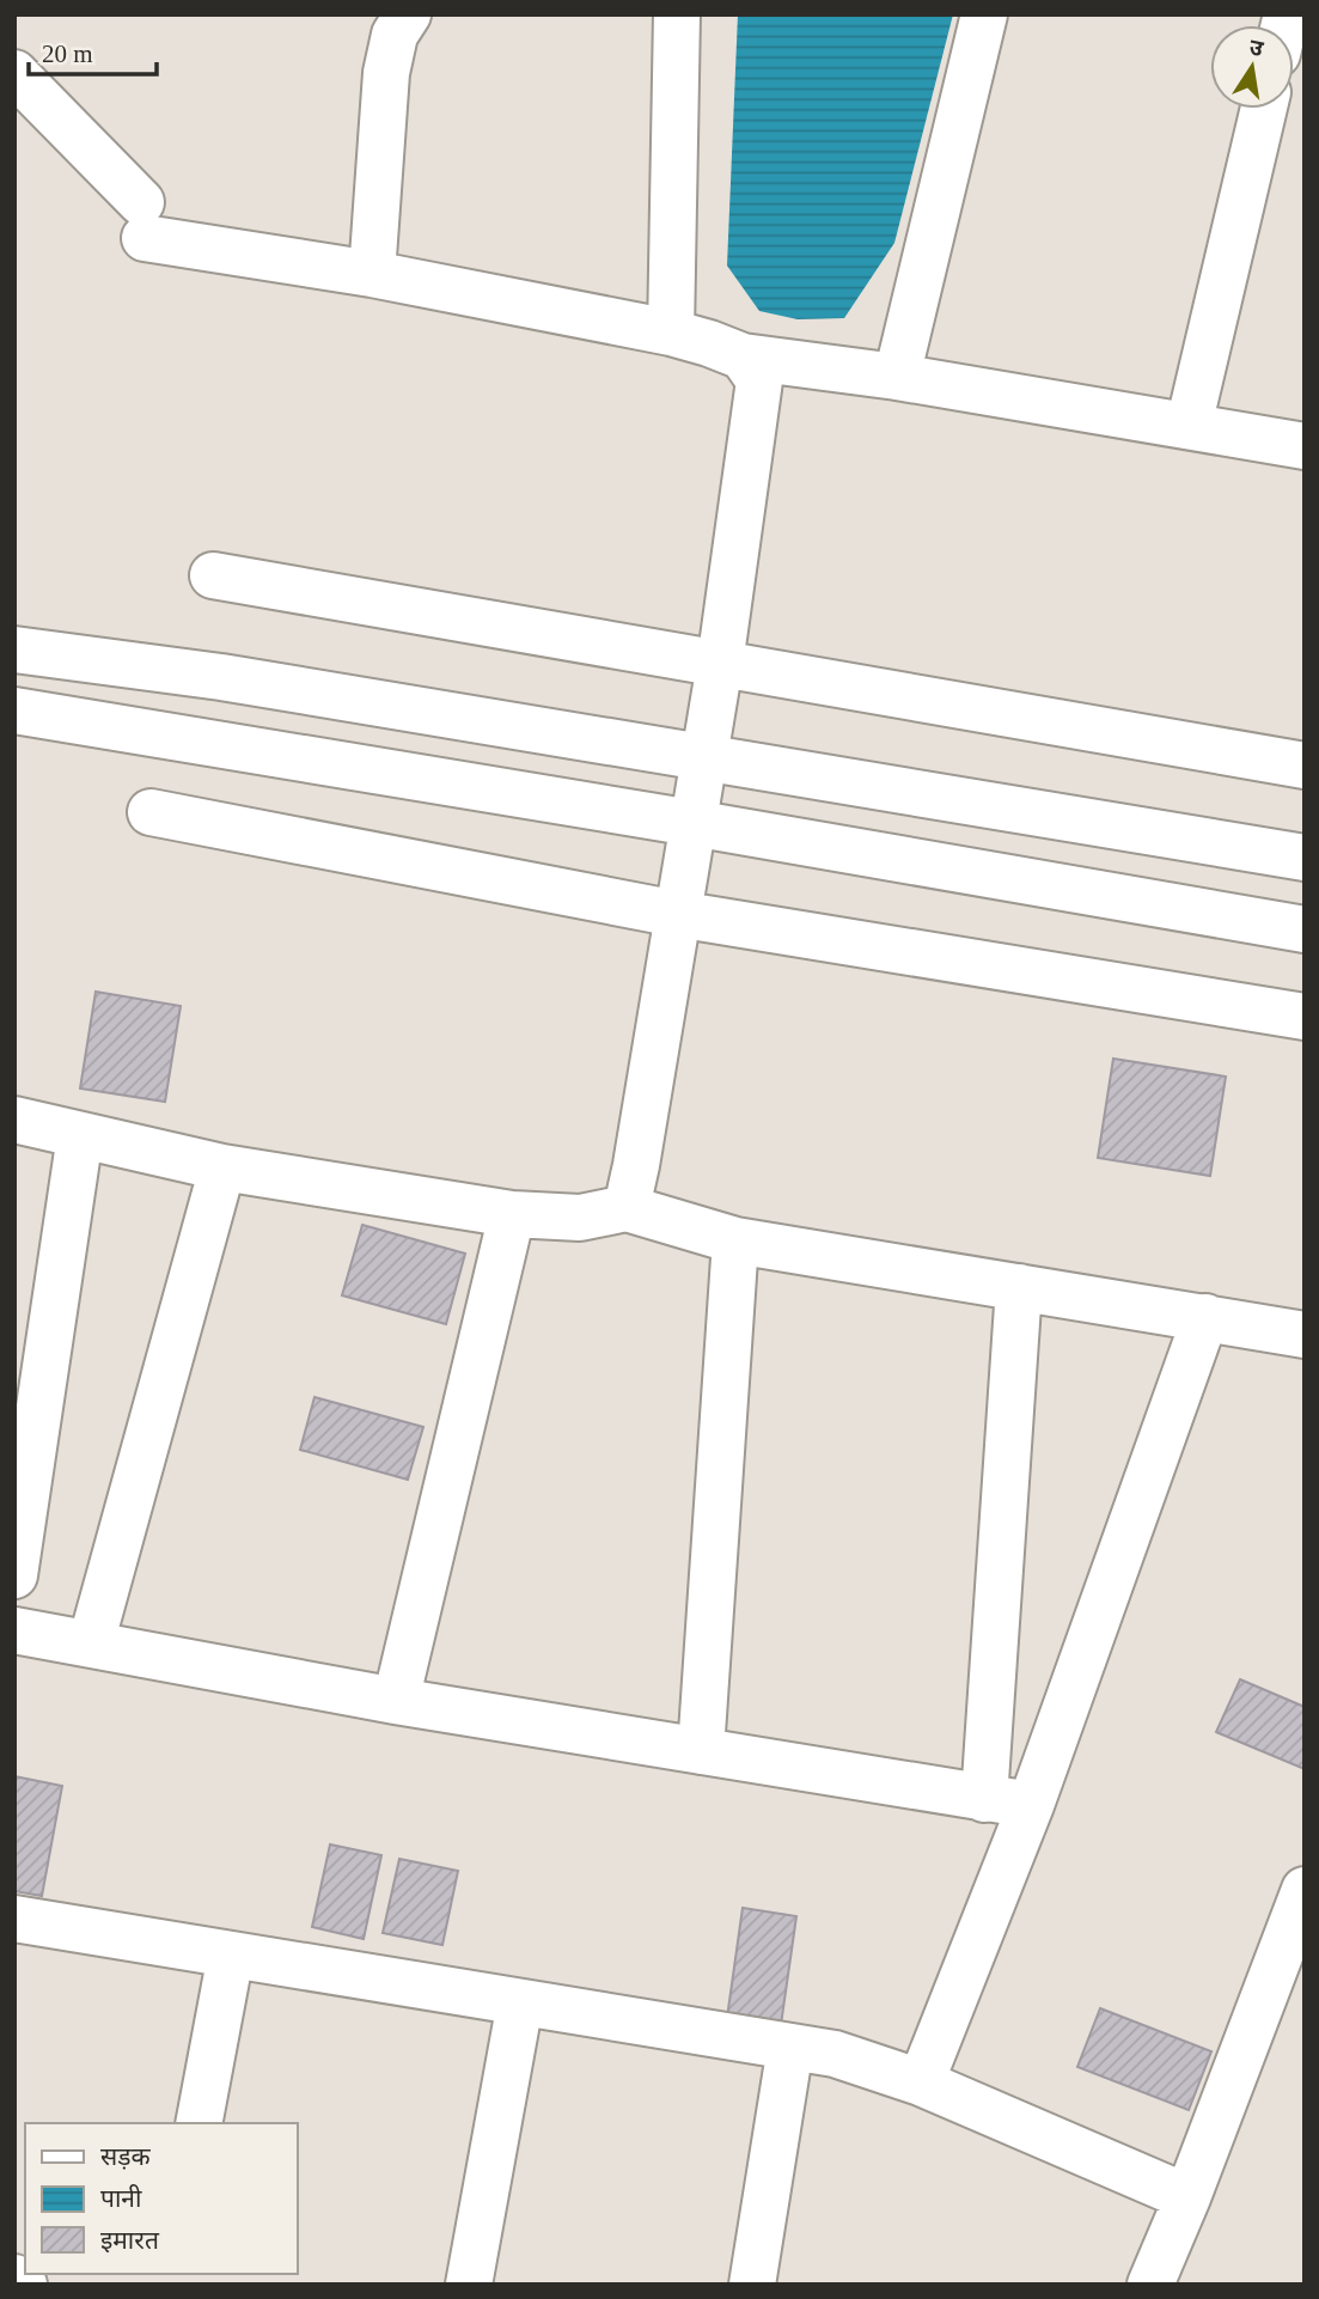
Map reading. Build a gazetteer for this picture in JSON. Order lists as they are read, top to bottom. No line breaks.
{"legend":["सड़क","पानी","इमारत"],"scale_bar":"20 m","north":"top"}
